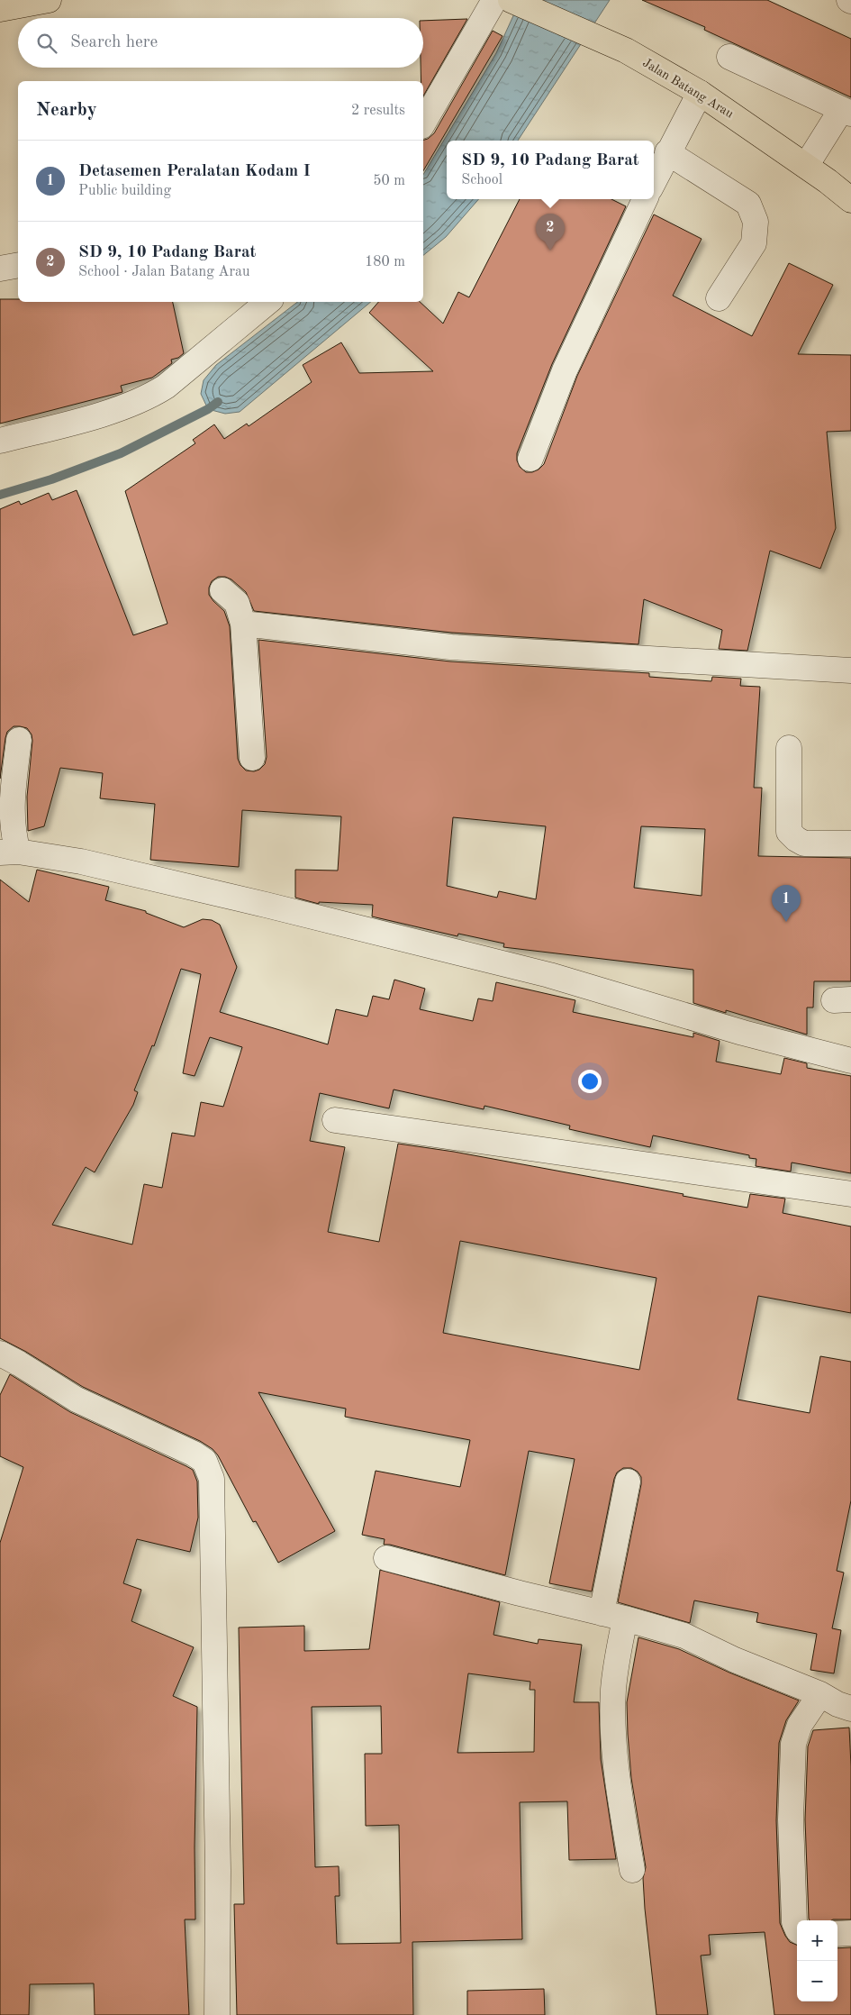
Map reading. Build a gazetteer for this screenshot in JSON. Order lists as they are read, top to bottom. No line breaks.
{"streets":{"main road":["Jalan Batang Arau"]},"page":{"search":"Search here","heading":["Nearby","2 results"],"list":[{"mark":"1","name":"Detasemen Peralatan Kodam I","note":"Public building","value":"50 m"},{"mark":"2","name":"SD 9, 10 Padang Barat","note":"School · Jalan Batang Arau","value":"180 m"}],"popup":["SD 9, 10 Padang Barat","School"],"pins":["2","1"],"map_buttons":["+","−"]}}
